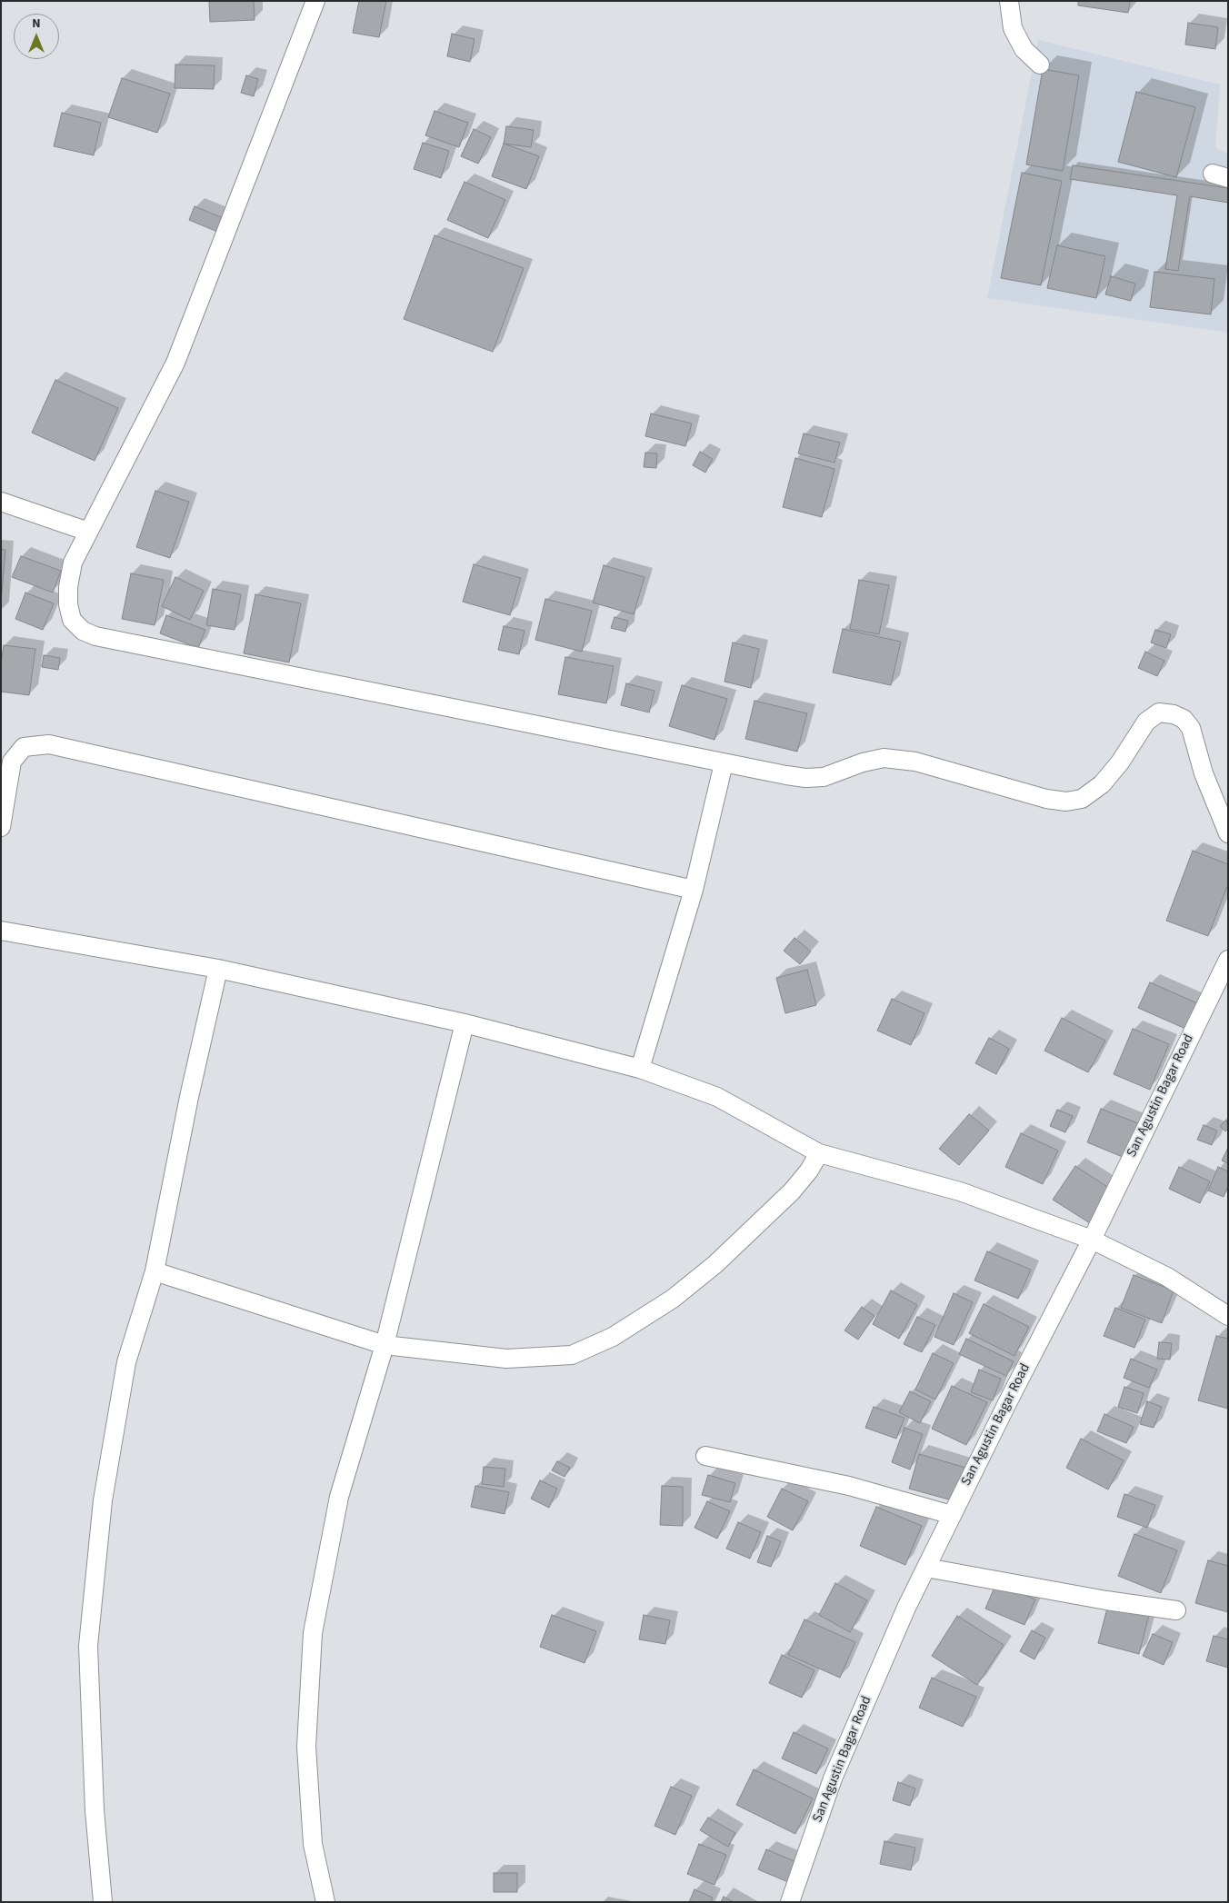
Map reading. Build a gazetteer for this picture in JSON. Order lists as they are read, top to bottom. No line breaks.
{"streets":{"street":["San Agustin Bagar Road"]},"north":"top"}
